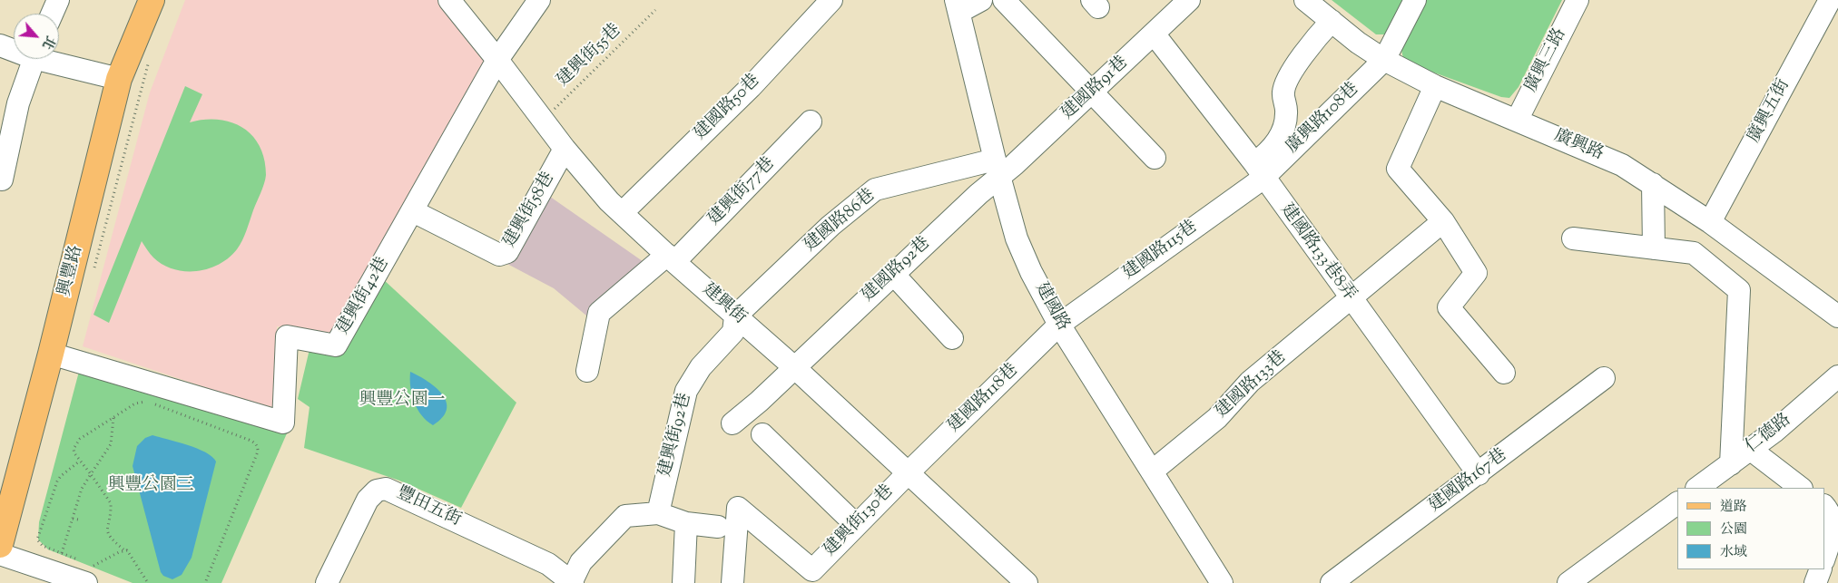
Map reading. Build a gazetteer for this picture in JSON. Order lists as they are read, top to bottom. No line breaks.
{"streets":{"main road":["興豐路"],"street":["廣興三路","建國路91巷","建國路50巷","廣興五街","廣興路108巷","廣興路","建興街77巷","建興街58巷","建國路86巷","建國路115巷","建國路133巷8弄","建國路92巷","建興街42巷","建興街","建國路","建國路133巷","建國路118巷","仁德路","建興街92巷","建國路167巷","豐田五街","建興街130巷"],"path":["建興街55巷"]},"crossings":[["建興街55巷","建興街"],["廣興三路","廣興路"],["建國路91巷","建國路86巷"],["建國路91巷","建國路133巷8弄"],["建國路91巷","建國路92巷"],["建國路91巷","建國路"],["建國路50巷","建興街"],["廣興五街","廣興路"],["廣興路108巷","廣興路"],["廣興路108巷","建國路115巷"],["廣興路108巷","建國路133巷8弄"],["建興街77巷","建興街"],["建興街58巷","建興街42巷"],["建興街58巷","建興街"],["建國路86巷","建國路92巷"],["建國路86巷","建興街"],["建國路86巷","建國路"],["建國路86巷","建興街92巷"],["建國路115巷","建國路133巷8弄"],["建國路115巷","建國路"],["建國路115巷","建國路118巷"],["建國路133巷8弄","建國路133巷"],["建國路133巷8弄","建國路167巷"],["建國路92巷","建興街"],["建國路92巷","建國路"],["興豐路","建興街42巷"],["建興街42巷","建興街"],["建興街","建國路118巷"],["建興街","建興街92巷"],["建興街","建興街130巷"],["建國路","建國路133巷"],["建國路","建國路118巷"],["建國路118巷","建興街130巷"]],"parks":["興豐公園一","興豐公園三"],"legend":["道路","公園","水域"],"north":"bottom right"}
